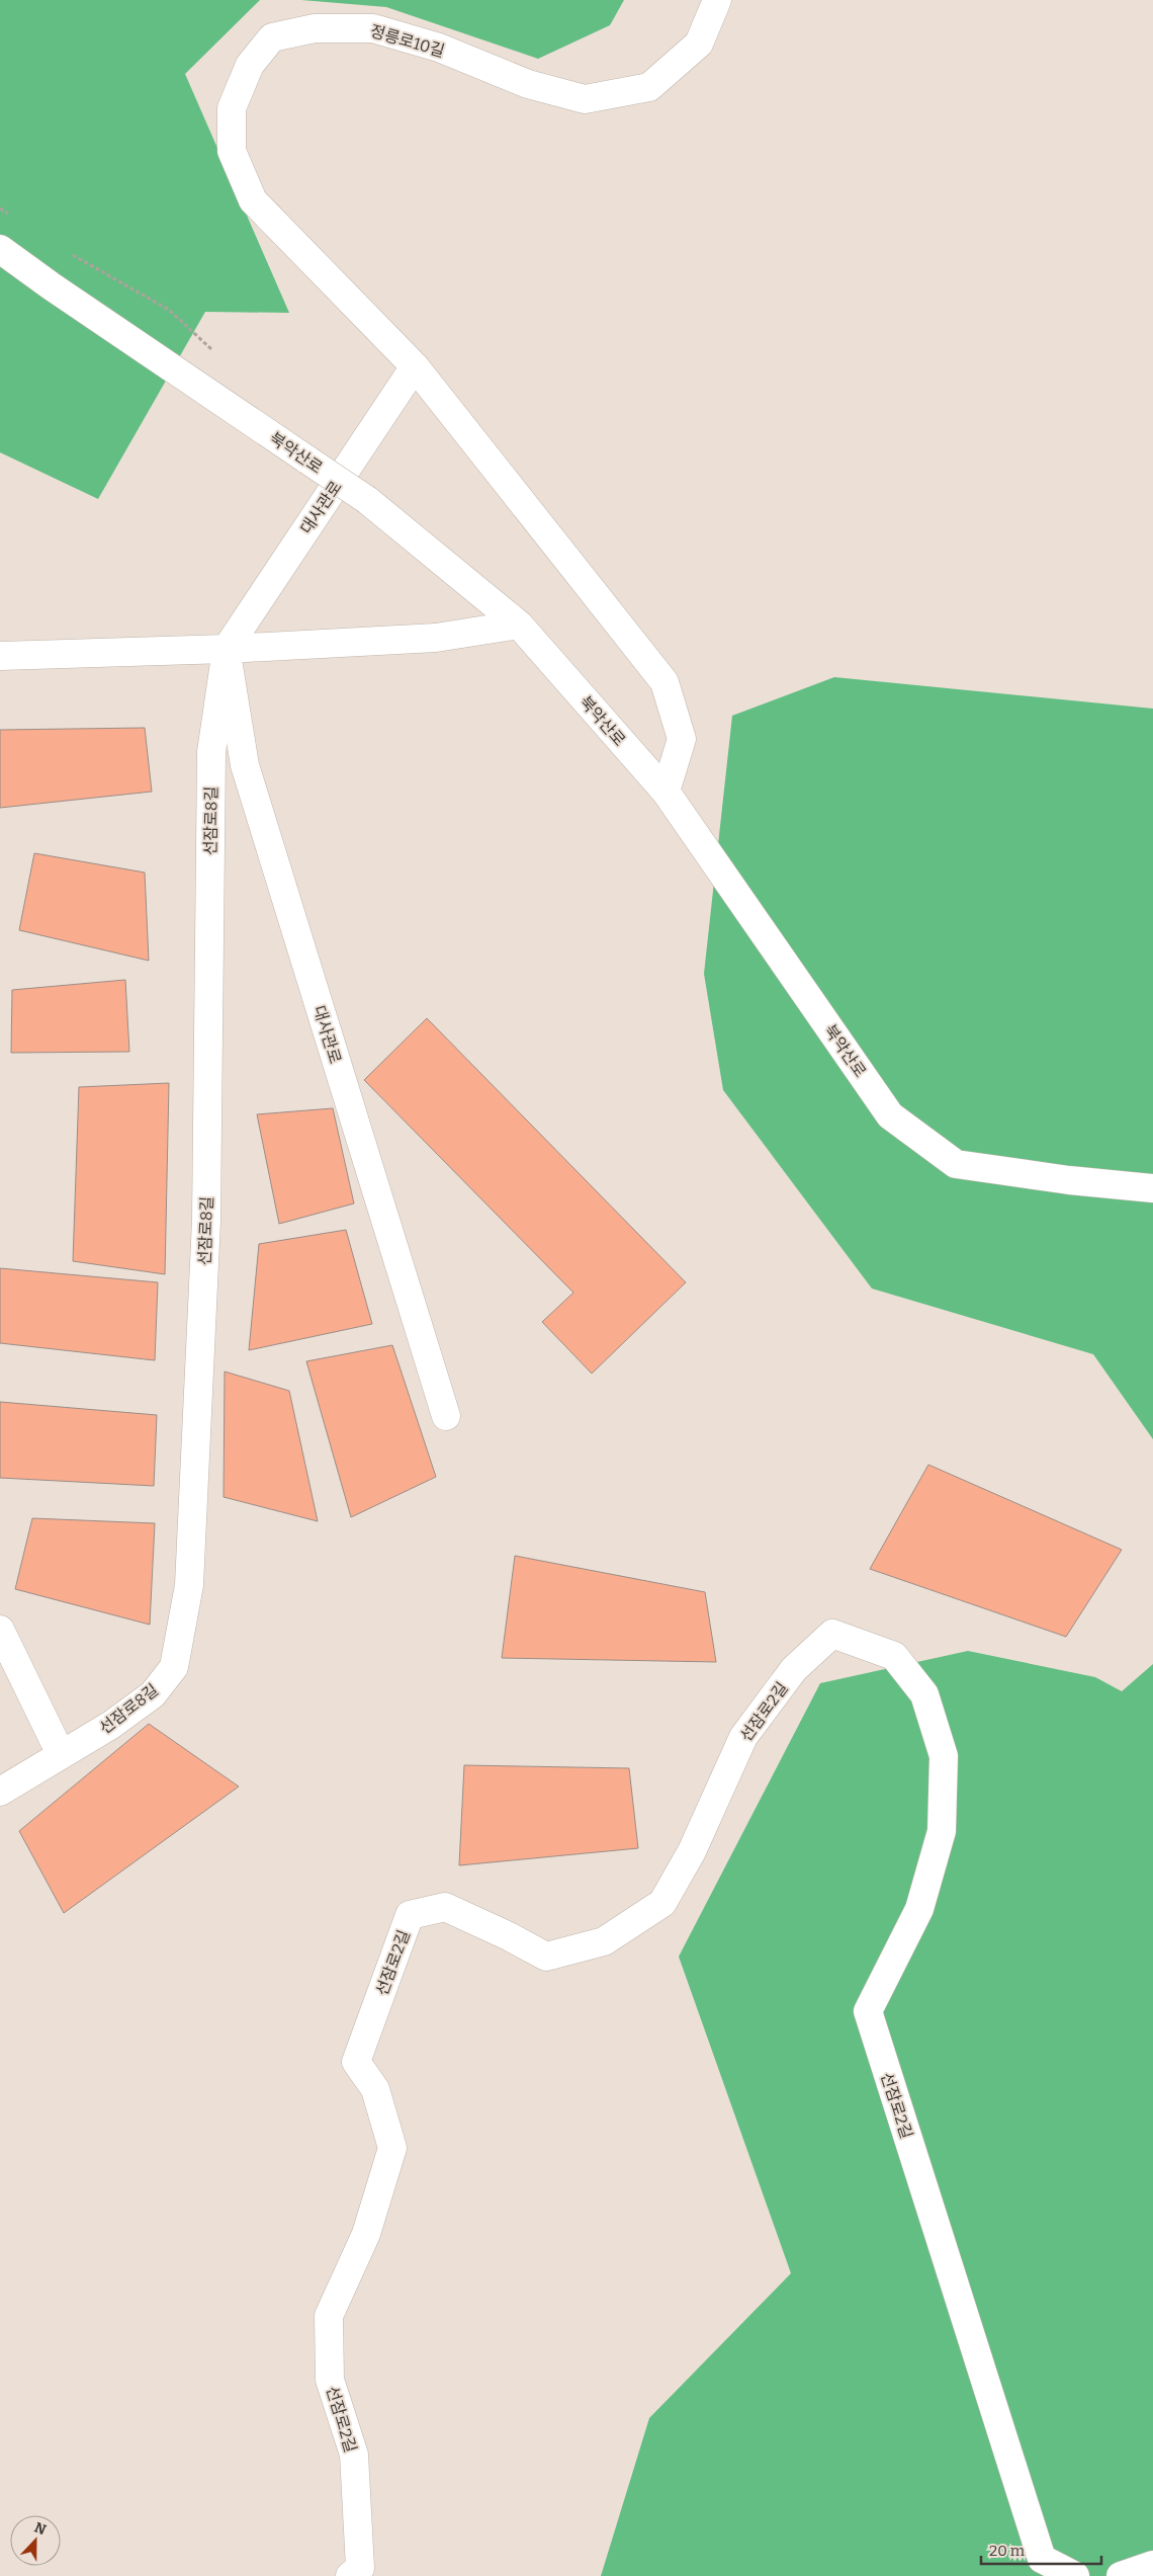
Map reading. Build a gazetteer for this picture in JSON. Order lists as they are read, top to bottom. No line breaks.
{"streets":{"street":["정릉로10길","북악산로","대사관로","선잠로8길","선잠로2길"]},"crossings":[["정릉로10길","북악산로"],["정릉로10길","대사관로"],["대사관로","선잠로8길"]],"scale_bar":"20 m","north":"top"}
